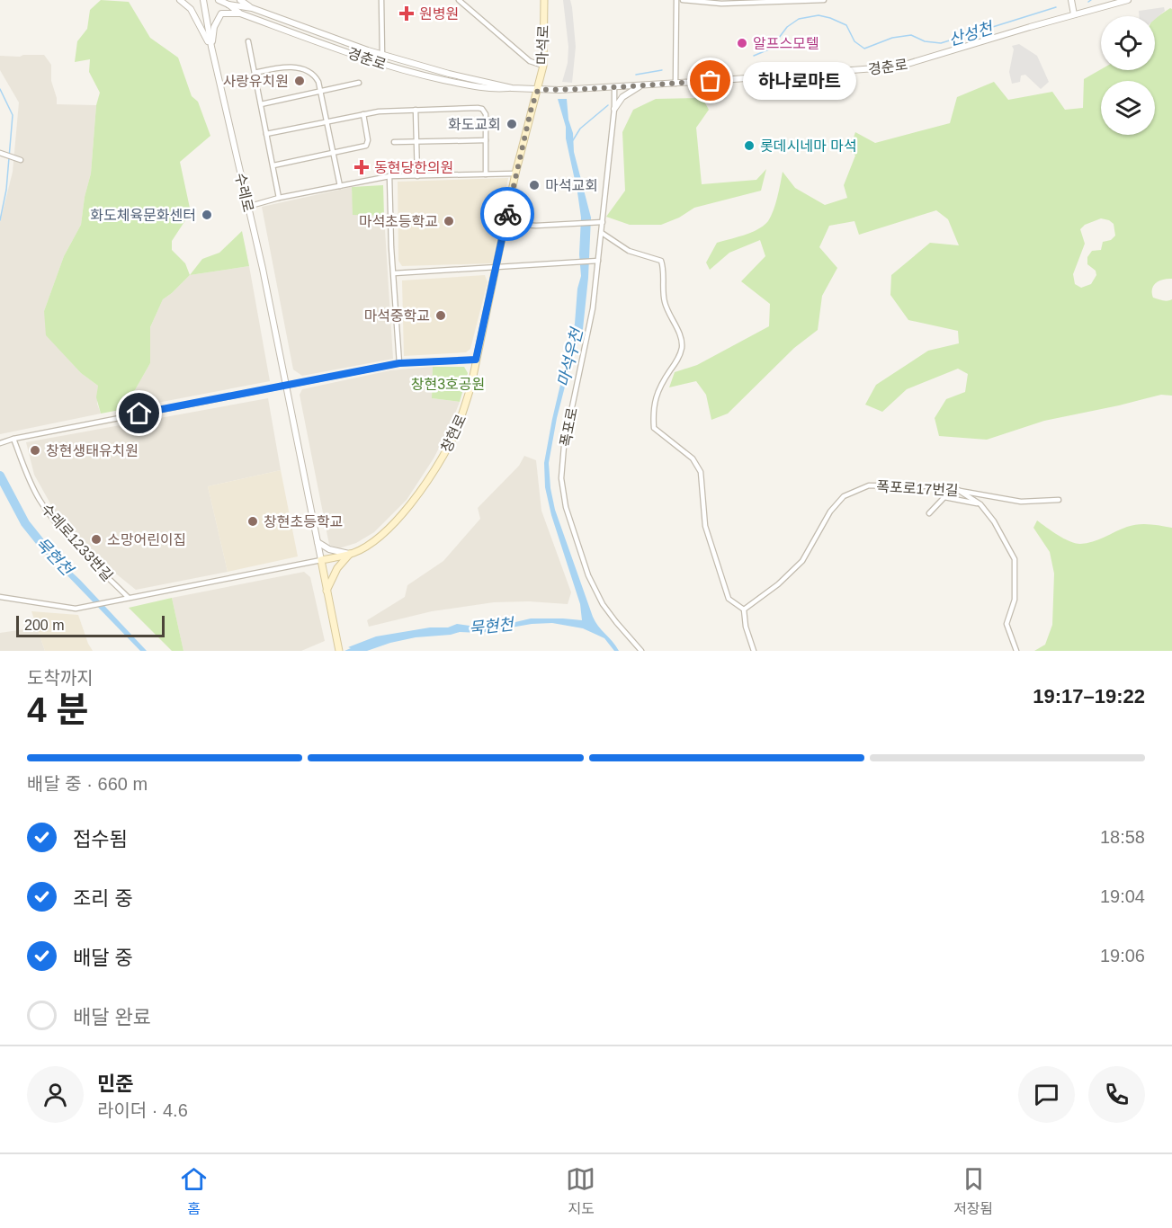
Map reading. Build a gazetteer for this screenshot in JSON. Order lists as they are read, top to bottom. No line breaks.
{"streets":{"main road":["마석로","수레로","창현로"],"street":["경춘로","폭포로","폭포로17번길","수레로1233번길"]},"crossings":[["마석로","경춘로"],["마석로","창현로"],["경춘로","폭포로"],["경춘로","창현로"],["수레로","창현로"]],"water":["산성천","마석우천","묵현천"],"parks":["창현3호공원"],"places":{"health":["원병원","동현당한의원"],"other":["알프스모텔","사랑유치원","하나로마트","화도교회","롯데시네마 마석","마석교회","화도체육문화센터","마석초등학교","마석중학교","창현생태유치원","창현초등학교","소망어린이집"]},"scale_bar":"200 m","page":{"bubble":"하나로마트","scale":"200 m","heading":["4 분","도착까지","19:17–19:22"],"panel":["민준","라이더 · 4.6"],"bar":"배달 중 · 660 m","list":[["접수됨","18:58"],["조리 중","19:04"],["배달 중","19:06"],"배달 완료"],"tabs":["홈","지도","저장됨"]}}
